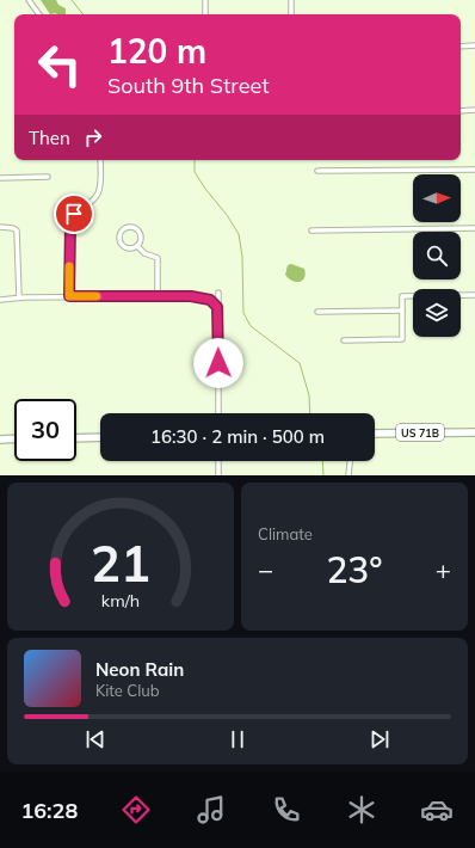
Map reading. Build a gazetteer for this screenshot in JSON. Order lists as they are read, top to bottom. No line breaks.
{"streets":{"main road":["US 71B"]},"north":"right","page":{"turn":["120 m","South 9th Street"],"then":"Then","limit":"30","trip":"16:30 · 2 min · 500 m","tile":"Climate","heat":["−","23°","+"],"song":["Neon Rain","Kite Club"],"tabs":"16:28","gauge":["21","km/h"]}}
